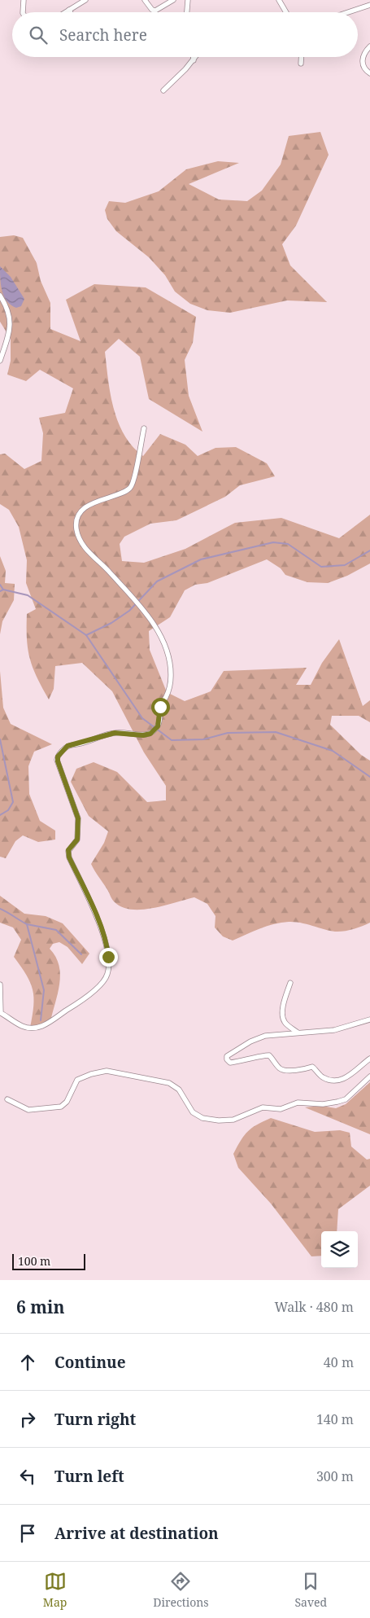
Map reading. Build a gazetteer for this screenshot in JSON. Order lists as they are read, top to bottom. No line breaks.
{"scale_bar":"100 m","page":{"search":"Search here","scale":"100 m","heading":["6 min","Walk · 480 m"],"list":[["Continue","40 m"],["Turn right","140 m"],["Turn left","300 m"],"Arrive at destination"],"nav":["Map","Directions","Saved"]}}
